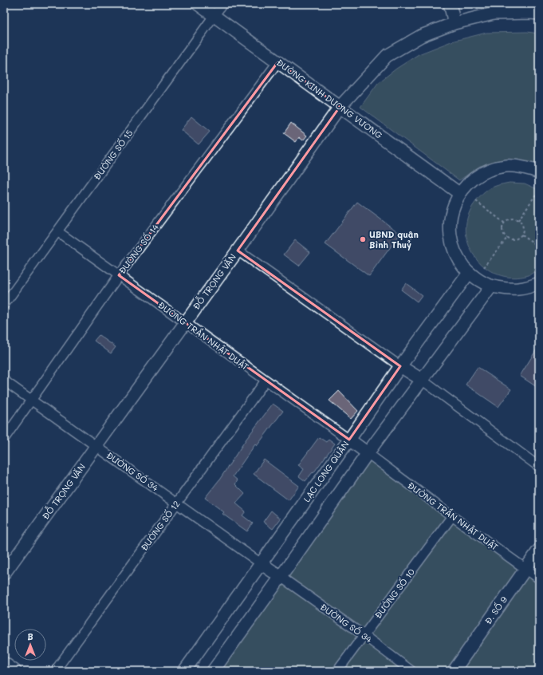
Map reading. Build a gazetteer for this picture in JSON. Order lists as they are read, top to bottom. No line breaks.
{"streets":{"street":["ĐƯỜNG KINH DƯƠNG VƯƠNG","ĐƯỜNG SỐ 15","ĐƯỜNG SỐ 14","ĐỖ TRỌNG VĂN","ĐƯỜNG TRẦN NHẬT DUẬT","ĐƯỜNG SỐ 34","LẠC LONG QUÂN","ĐƯỜNG SỐ 12","ĐƯỜNG SỐ 10","Đ. SỐ 9"]},"crossings":[["ĐƯỜNG KINH DƯƠNG VƯƠNG","ĐƯỜNG SỐ 15"],["ĐƯỜNG KINH DƯƠNG VƯƠNG","ĐƯỜNG SỐ 14"],["ĐƯỜNG KINH DƯƠNG VƯƠNG","ĐỖ TRỌNG VĂN"],["ĐƯỜNG SỐ 15","ĐƯỜNG TRẦN NHẬT DUẬT"],["ĐƯỜNG SỐ 14","ĐƯỜNG TRẦN NHẬT DUẬT"],["ĐƯỜNG SỐ 14","ĐƯỜNG SỐ 34"],["ĐỖ TRỌNG VĂN","ĐƯỜNG TRẦN NHẬT DUẬT"],["ĐỖ TRỌNG VĂN","ĐƯỜNG SỐ 34"],["ĐƯỜNG TRẦN NHẬT DUẬT","LẠC LONG QUÂN"],["ĐƯỜNG TRẦN NHẬT DUẬT","ĐƯỜNG SỐ 12"],["ĐƯỜNG TRẦN NHẬT DUẬT","ĐƯỜNG SỐ 10"],["ĐƯỜNG TRẦN NHẬT DUẬT","Đ. SỐ 9"],["ĐƯỜNG SỐ 34","LẠC LONG QUÂN"],["ĐƯỜNG SỐ 34","ĐƯỜNG SỐ 12"],["ĐƯỜNG SỐ 34","ĐƯỜNG SỐ 10"]],"places":["UBND quận Bình Thuỷ"],"north":"top"}
